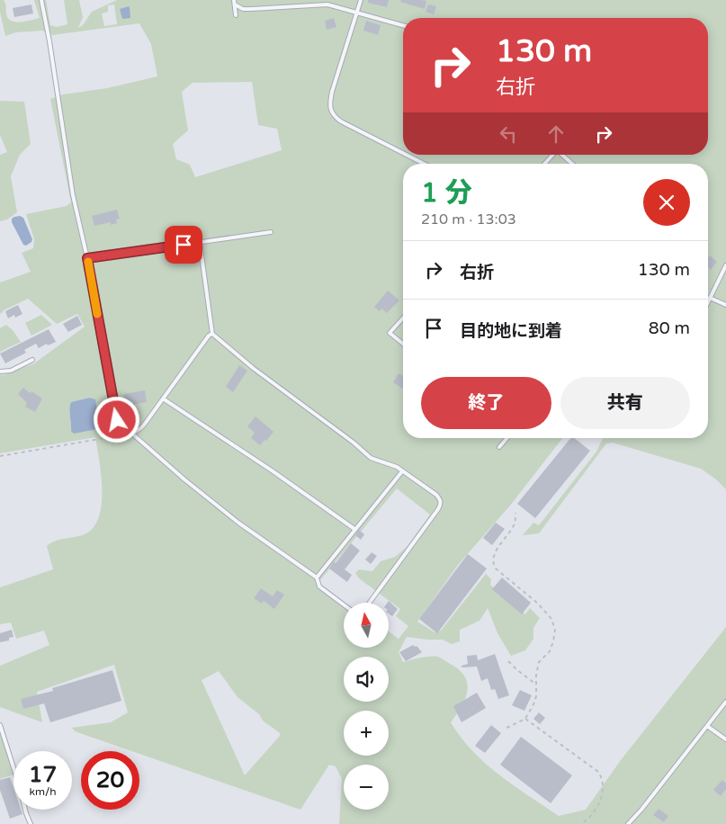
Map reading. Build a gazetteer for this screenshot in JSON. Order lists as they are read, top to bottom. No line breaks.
{"north":"top","page":{"turn":["130 m","右折"],"heading":["1 分","210 m · 13:03"],"list":[{"name":"右折","value":"130 m"},{"name":"目的地に到着","value":"80 m"}],"buttons":["終了","共有"],"map_buttons":["+","−"],"speed":"17 km/h","limit":"20"}}
